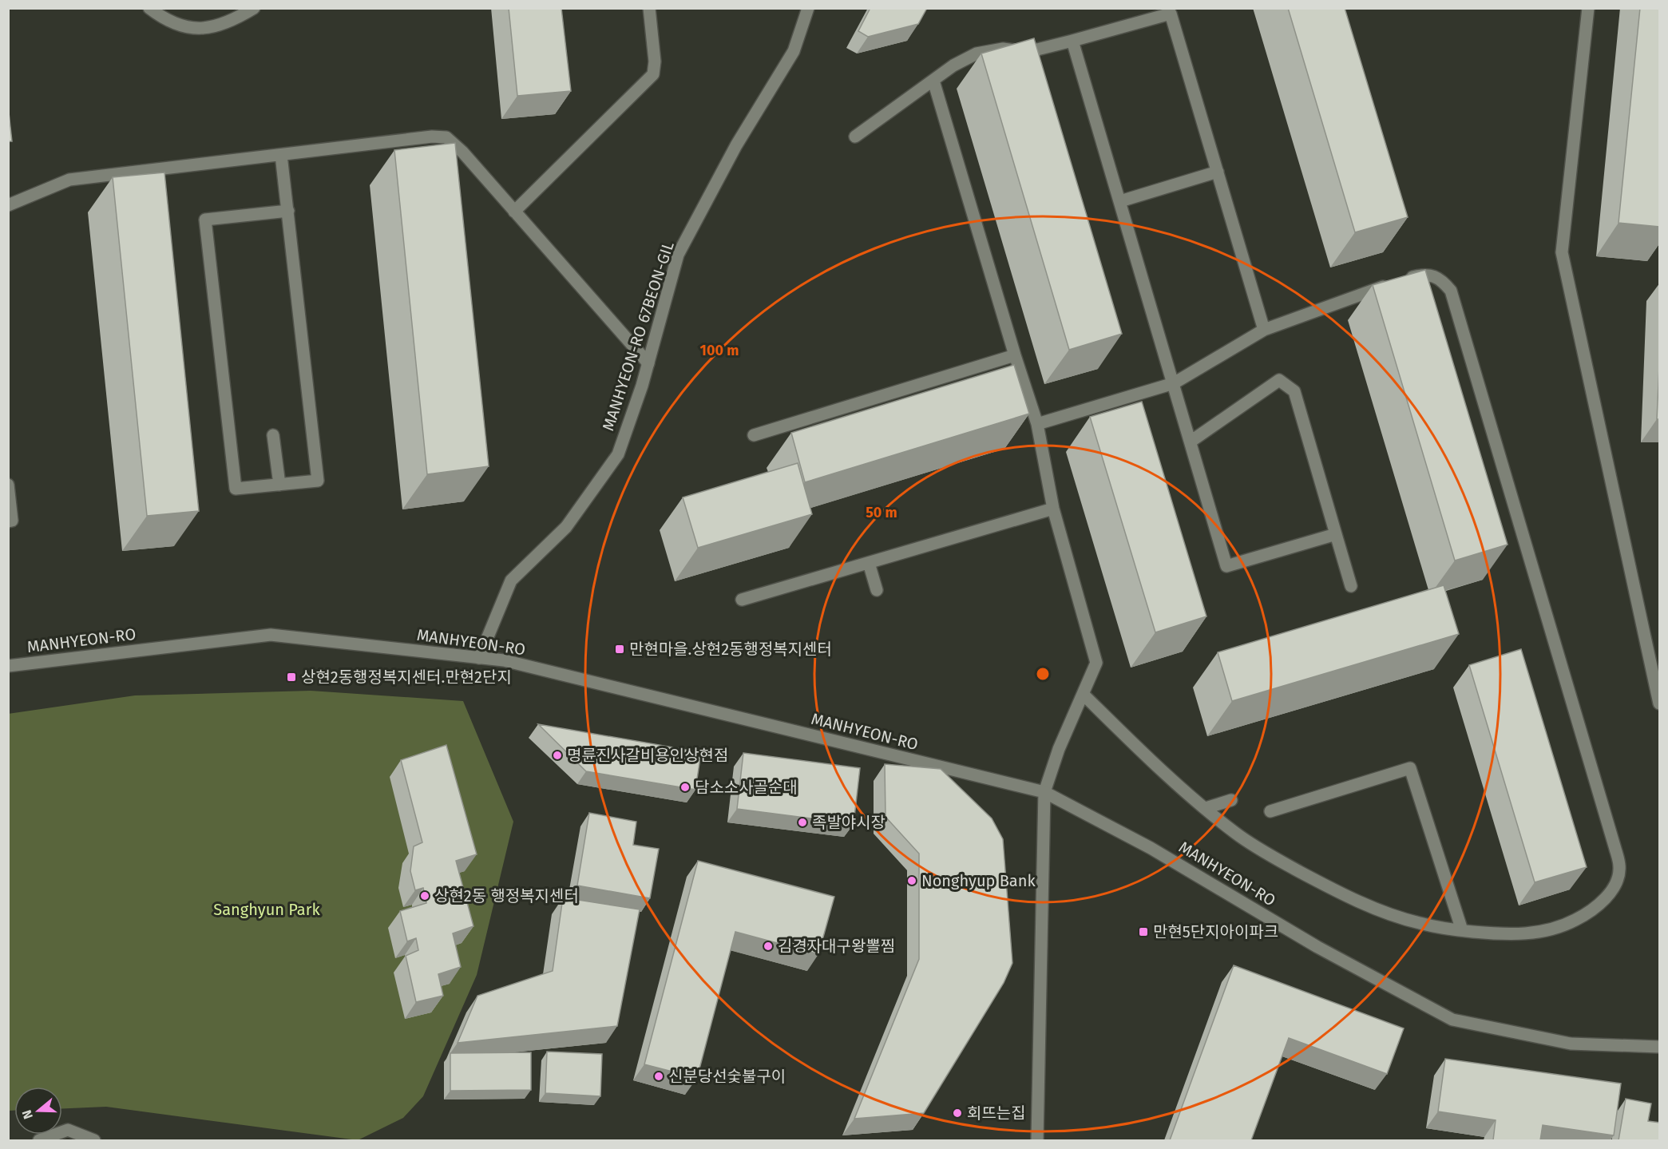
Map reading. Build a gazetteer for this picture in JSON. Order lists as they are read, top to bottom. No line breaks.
{"streets":{"street":["MANHYEON-RO 67BEON-GIL","MANHYEON-RO"]},"crossings":[["MANHYEON-RO 67BEON-GIL","MANHYEON-RO"]],"parks":["Sanghyun Park"],"places":{"transit":["만현마을.상현2동행정복지센터","상현2동행정복지센터.만현2단지","만현5단지아이파크"],"other":["명륜진사갈비용인상현점","담소소사골순대","족발야시장","Nonghyup Bank","상현2동 행정복지센터","김경자대구왕뽈찜","신분당선숯불구이","회뜨는집"]},"north":"left","rings":["100 m","50 m"]}
